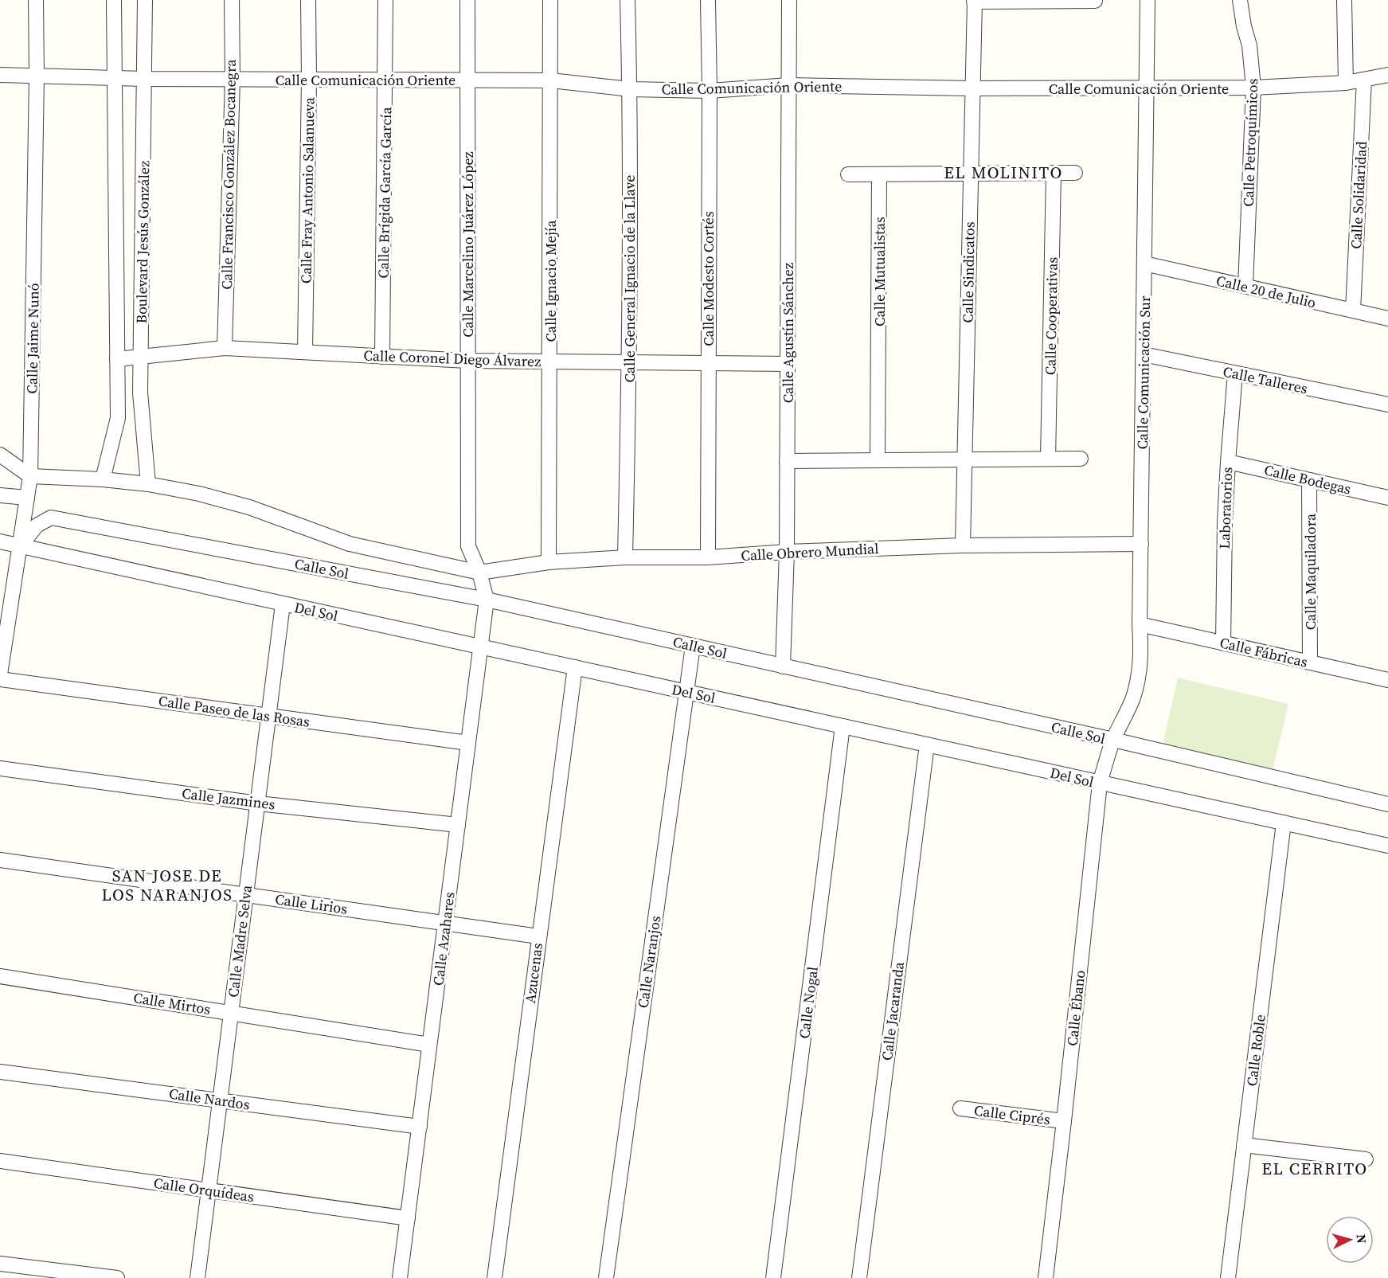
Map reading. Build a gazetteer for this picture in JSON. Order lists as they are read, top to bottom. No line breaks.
{"streets":{"street":["Calle Comunicación Oriente","Calle Petroquímicos","Calle Francisco González Bocanegra","Calle Fray Antonio Salanueva","Calle Brígida García García","Calle Solidaridad","Boulevard Jesús González","Calle Marcelino Juárez López","Calle Mutualistas","Calle Sindicatos","Calle General Ignacio de la Llave","Calle Modesto Cortés","Calle Ignacio Mejía","Calle 20 de Julio","Calle Cooperativas","Calle Agustín Sánchez","Calle Jaime Nunó","Calle Coronel Diego Álvarez","Calle Comunicación Sur","Calle Talleres","Calle Bodegas","Laboratorios","Calle Obrero Mundial","Calle Sol","Calle Maquiladora","Del Sol","Calle Fábricas","Calle Paseo de las Rosas","Calle Jazmines","Calle Lirios","Calle Azahares","Calle Madre Selva","Calle Naranjos","Azucenas","Calle Nogal","Calle Mirtos","Calle Ébano","Calle Jacaranda","Calle Roble","Calle Nardos","Calle Ciprés","Calle Orquídeas"]},"crossings":[["Calle Comunicación Oriente","Calle Petroquímicos"],["Calle Comunicación Oriente","Calle Francisco González Bocanegra"],["Calle Comunicación Oriente","Calle Fray Antonio Salanueva"],["Calle Comunicación Oriente","Calle Brígida García García"],["Calle Comunicación Oriente","Calle Solidaridad"],["Calle Comunicación Oriente","Boulevard Jesús González"],["Calle Comunicación Oriente","Calle Marcelino Juárez López"],["Calle Comunicación Oriente","Calle Sindicatos"],["Calle Comunicación Oriente","Calle General Ignacio de la Llave"],["Calle Comunicación Oriente","Calle Modesto Cortés"],["Calle Comunicación Oriente","Calle Ignacio Mejía"],["Calle Comunicación Oriente","Calle Agustín Sánchez"],["Calle Comunicación Oriente","Calle Jaime Nunó"],["Calle Comunicación Oriente","Calle Comunicación Sur"],["Calle Petroquímicos","Calle 20 de Julio"],["Calle Francisco González Bocanegra","Calle Coronel Diego Álvarez"],["Calle Fray Antonio Salanueva","Calle Coronel Diego Álvarez"],["Calle Brígida García García","Calle Coronel Diego Álvarez"],["Calle Solidaridad","Calle 20 de Julio"],["Boulevard Jesús González","Calle Coronel Diego Álvarez"],["Calle Marcelino Juárez López","Calle Coronel Diego Álvarez"],["Calle Marcelino Juárez López","Calle Obrero Mundial"],["Calle Marcelino Juárez López","Calle Sol"],["Calle Marcelino Juárez López","Calle Azahares"],["Calle Sindicatos","Calle Obrero Mundial"],["Calle General Ignacio de la Llave","Calle Coronel Diego Álvarez"],["Calle General Ignacio de la Llave","Calle Obrero Mundial"],["Calle Modesto Cortés","Calle Coronel Diego Álvarez"],["Calle Modesto Cortés","Calle Obrero Mundial"],["Calle Ignacio Mejía","Calle Coronel Diego Álvarez"],["Calle Ignacio Mejía","Calle Obrero Mundial"],["Calle 20 de Julio","Calle Comunicación Sur"],["Calle Agustín Sánchez","Calle Coronel Diego Álvarez"],["Calle Agustín Sánchez","Calle Obrero Mundial"],["Calle Agustín Sánchez","Calle Sol"],["Calle Jaime Nunó","Calle Sol"],["Calle Jaime Nunó","Del Sol"],["Calle Comunicación Sur","Calle Talleres"],["Calle Comunicación Sur","Calle Obrero Mundial"],["Calle Comunicación Sur","Calle Sol"],["Calle Comunicación Sur","Calle Fábricas"],["Calle Comunicación Sur","Calle Ébano"],["Calle Talleres","Laboratorios"],["Calle Bodegas","Laboratorios"],["Calle Bodegas","Calle Maquiladora"],["Laboratorios","Calle Fábricas"],["Calle Sol","Del Sol"],["Calle Sol","Calle Azahares"],["Calle Sol","Calle Naranjos"],["Calle Sol","Calle Ébano"],["Calle Maquiladora","Calle Fábricas"],["Del Sol","Calle Azahares"],["Del Sol","Calle Madre Selva"],["Del Sol","Calle Naranjos"],["Del Sol","Azucenas"],["Del Sol","Calle Nogal"],["Del Sol","Calle Ébano"],["Del Sol","Calle Jacaranda"],["Del Sol","Calle Roble"],["Calle Paseo de las Rosas","Calle Azahares"],["Calle Paseo de las Rosas","Calle Madre Selva"],["Calle Jazmines","Calle Azahares"],["Calle Jazmines","Calle Madre Selva"],["Calle Lirios","Calle Azahares"],["Calle Lirios","Calle Madre Selva"],["Calle Lirios","Azucenas"],["Calle Azahares","Calle Mirtos"],["Calle Azahares","Calle Nardos"],["Calle Azahares","Calle Orquídeas"],["Calle Madre Selva","Calle Mirtos"],["Calle Madre Selva","Calle Nardos"],["Calle Madre Selva","Calle Orquídeas"],["Calle Ébano","Calle Ciprés"]],"districts":["EL MOLINITO","SAN JOSE DE LOS NARANJOS","EL CERRITO"],"north":"right"}
